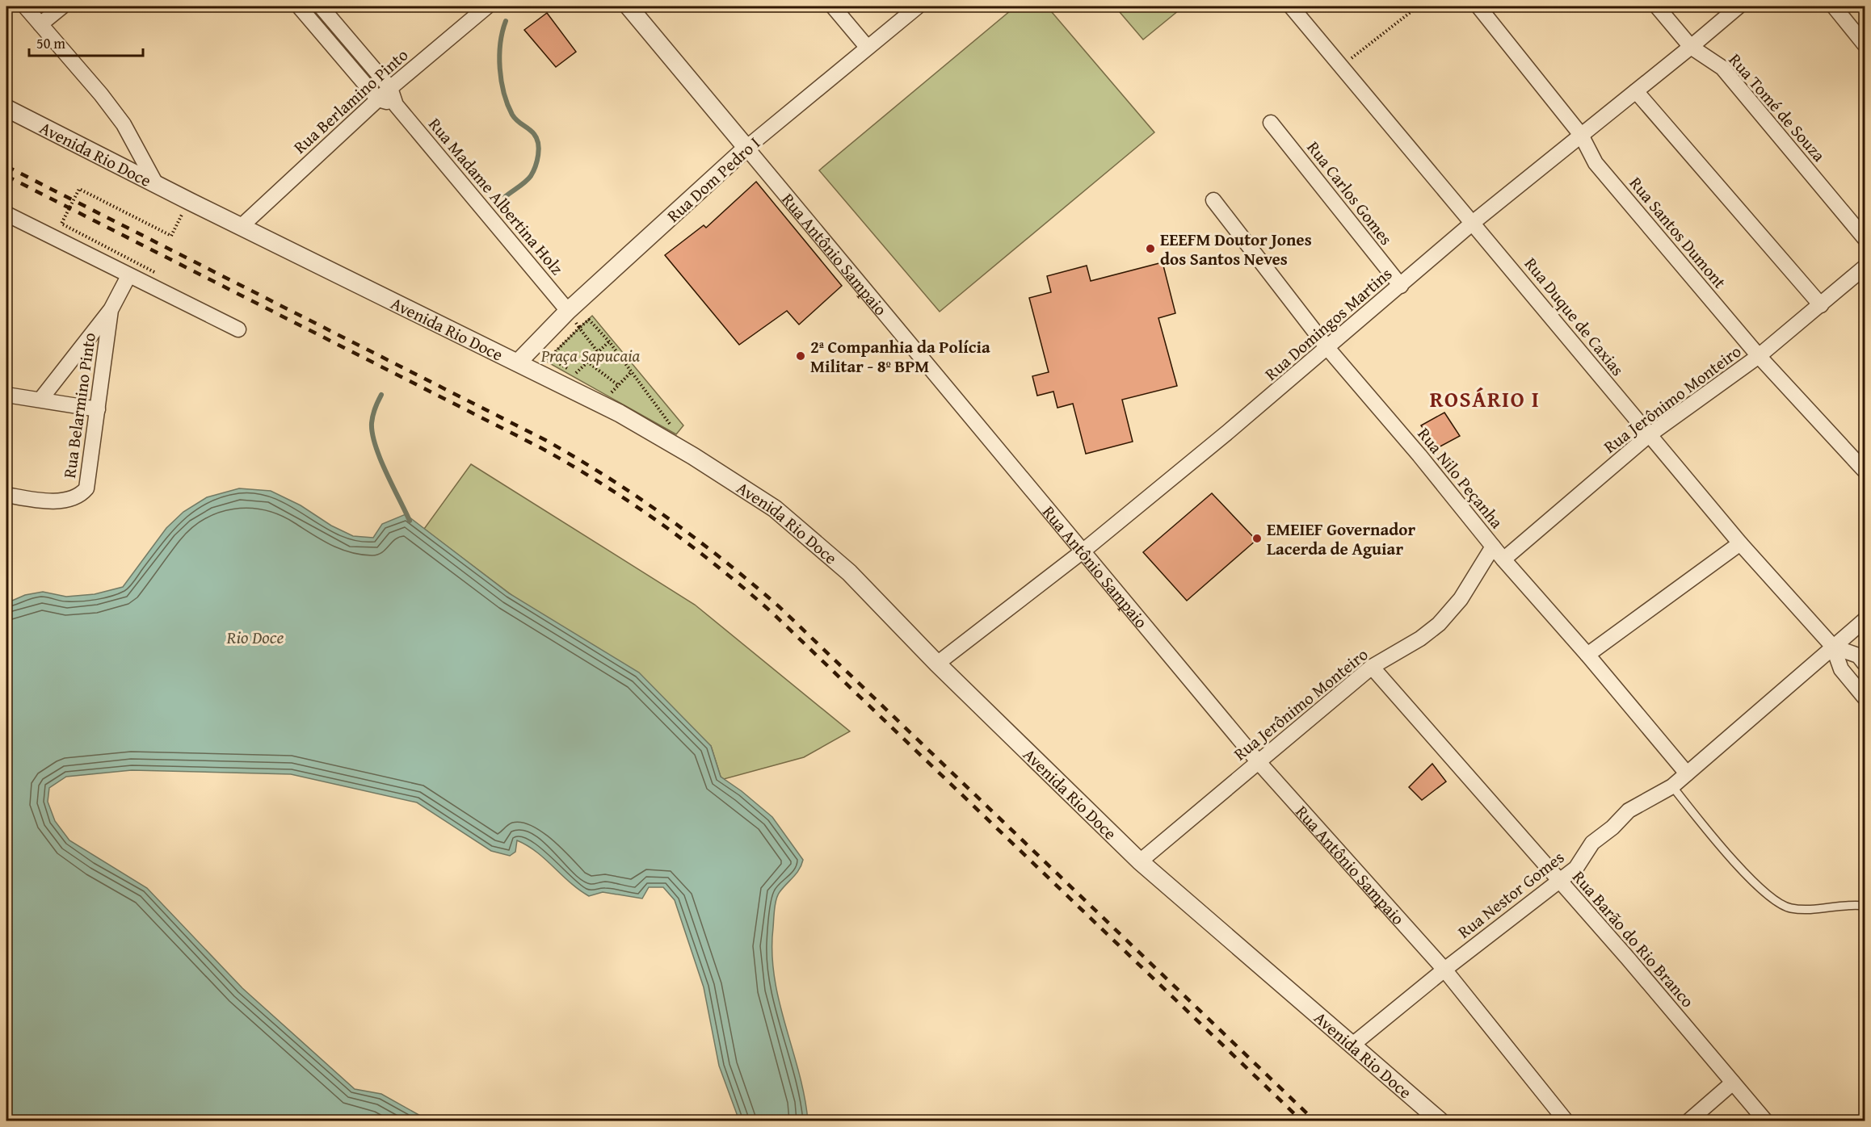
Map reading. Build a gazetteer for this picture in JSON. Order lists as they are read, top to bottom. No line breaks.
{"streets":{"street":["Rua Berlamino Pinto","Rua Tomé de Souza","Avenida Rio Doce","Rua Dom Pedro I","Rua Carlos Gomes","Rua Madame Albertina Holz","Rua Santos Dumont","Rua Antônio Sampaio","Rua Duque de Caxias","Rua Domingos Martins","Rua Jerônimo Monteiro","Rua Belarmino Pinto","Rua Nilo Peçanha","Rua Nestor Gomes","Rua Barão do Rio Branco"]},"crossings":[["Rua Berlamino Pinto","Avenida Rio Doce"],["Rua Berlamino Pinto","Rua Madame Albertina Holz"],["Rua Tomé de Souza","Rua Domingos Martins"],["Avenida Rio Doce","Rua Dom Pedro I"],["Avenida Rio Doce","Rua Domingos Martins"],["Avenida Rio Doce","Rua Jerônimo Monteiro"],["Avenida Rio Doce","Rua Nestor Gomes"],["Rua Dom Pedro I","Rua Madame Albertina Holz"],["Rua Dom Pedro I","Rua Antônio Sampaio"],["Rua Carlos Gomes","Rua Domingos Martins"],["Rua Santos Dumont","Rua Domingos Martins"],["Rua Santos Dumont","Rua Jerônimo Monteiro"],["Rua Antônio Sampaio","Rua Domingos Martins"],["Rua Antônio Sampaio","Rua Jerônimo Monteiro"],["Rua Antônio Sampaio","Rua Nestor Gomes"],["Rua Duque de Caxias","Rua Domingos Martins"],["Rua Duque de Caxias","Rua Jerônimo Monteiro"],["Rua Duque de Caxias","Rua Nestor Gomes"],["Rua Domingos Martins","Rua Nilo Peçanha"],["Rua Jerônimo Monteiro","Rua Nilo Peçanha"],["Rua Jerônimo Monteiro","Rua Barão do Rio Branco"],["Rua Nilo Peçanha","Rua Nestor Gomes"],["Rua Nestor Gomes","Rua Barão do Rio Branco"]],"districts":["ROSÁRIO I"],"water":["Rio Doce"],"parks":["Praça Sapucaia"],"places":["EEEFM Doutor Jones dos Santos Neves","2ª Companhia da Polícia Militar - 8º BPM","EMEIEF Governador Lacerda de Aguiar"],"scale_bar":"50 m"}
